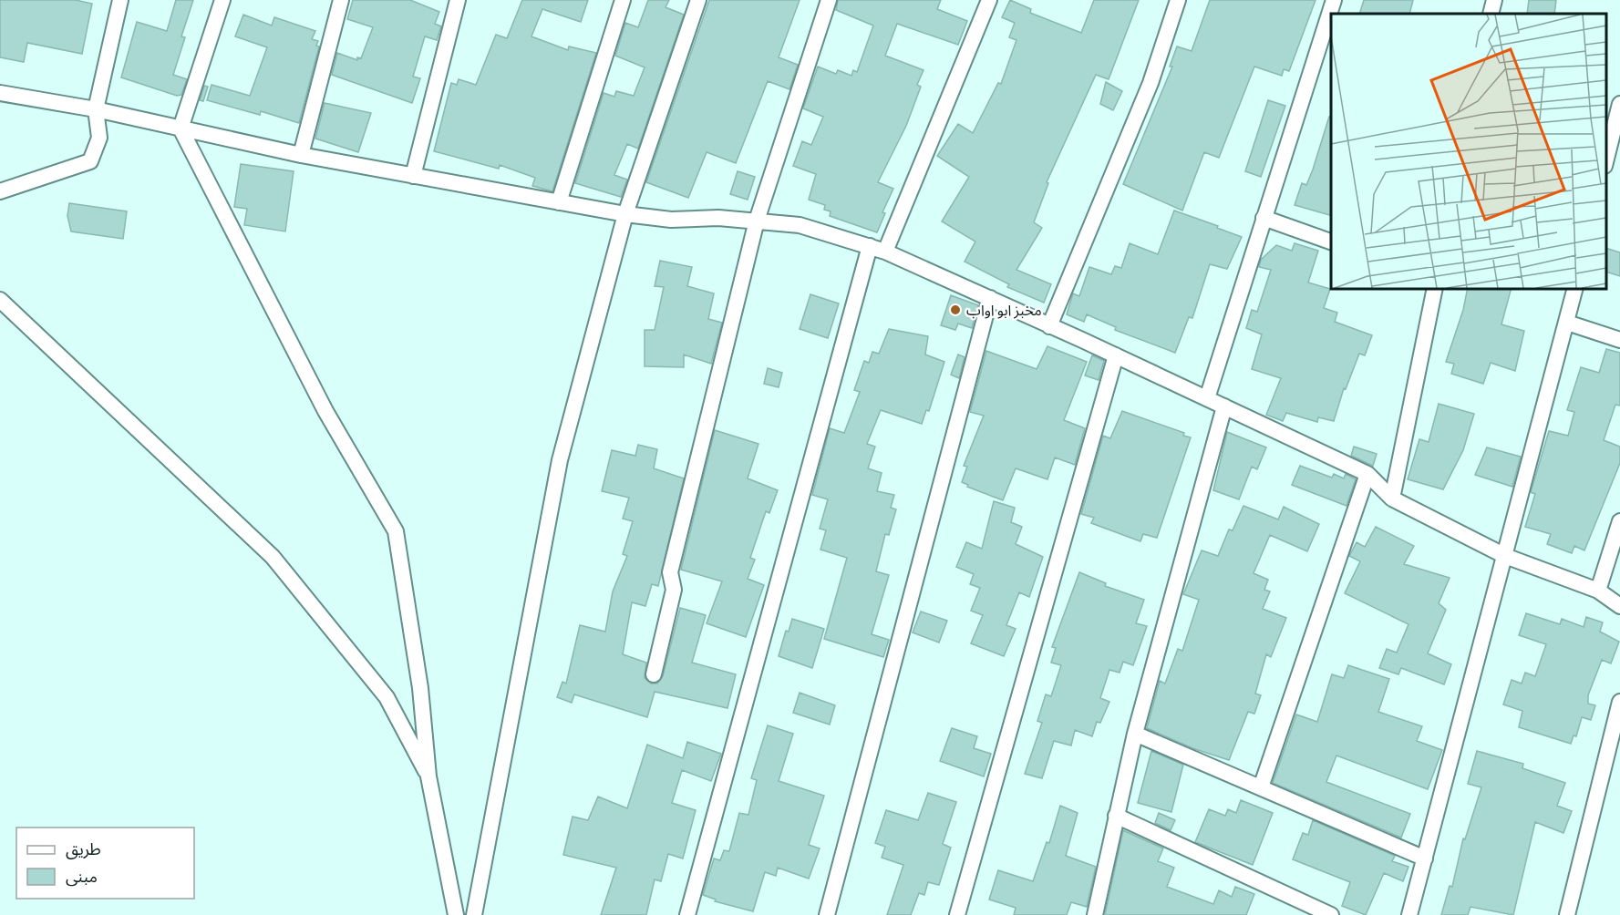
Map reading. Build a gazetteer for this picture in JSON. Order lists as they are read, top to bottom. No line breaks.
{"places":["مخبز ابو اواب"],"legend":["طريق","مبنى"]}
